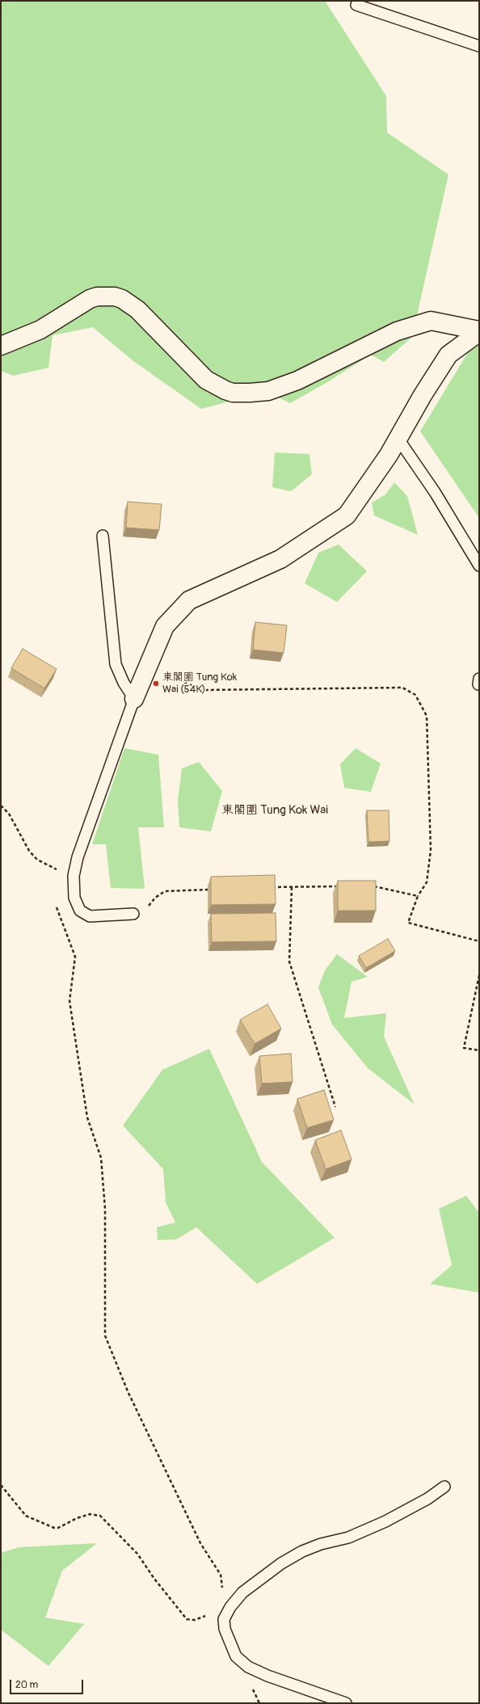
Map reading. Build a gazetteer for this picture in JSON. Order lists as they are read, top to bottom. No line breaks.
{"districts":["東閣圍 Tung Kok Wai"],"places":["東閣圍 Tung Kok Wai (54K)"],"scale_bar":"20 m"}
